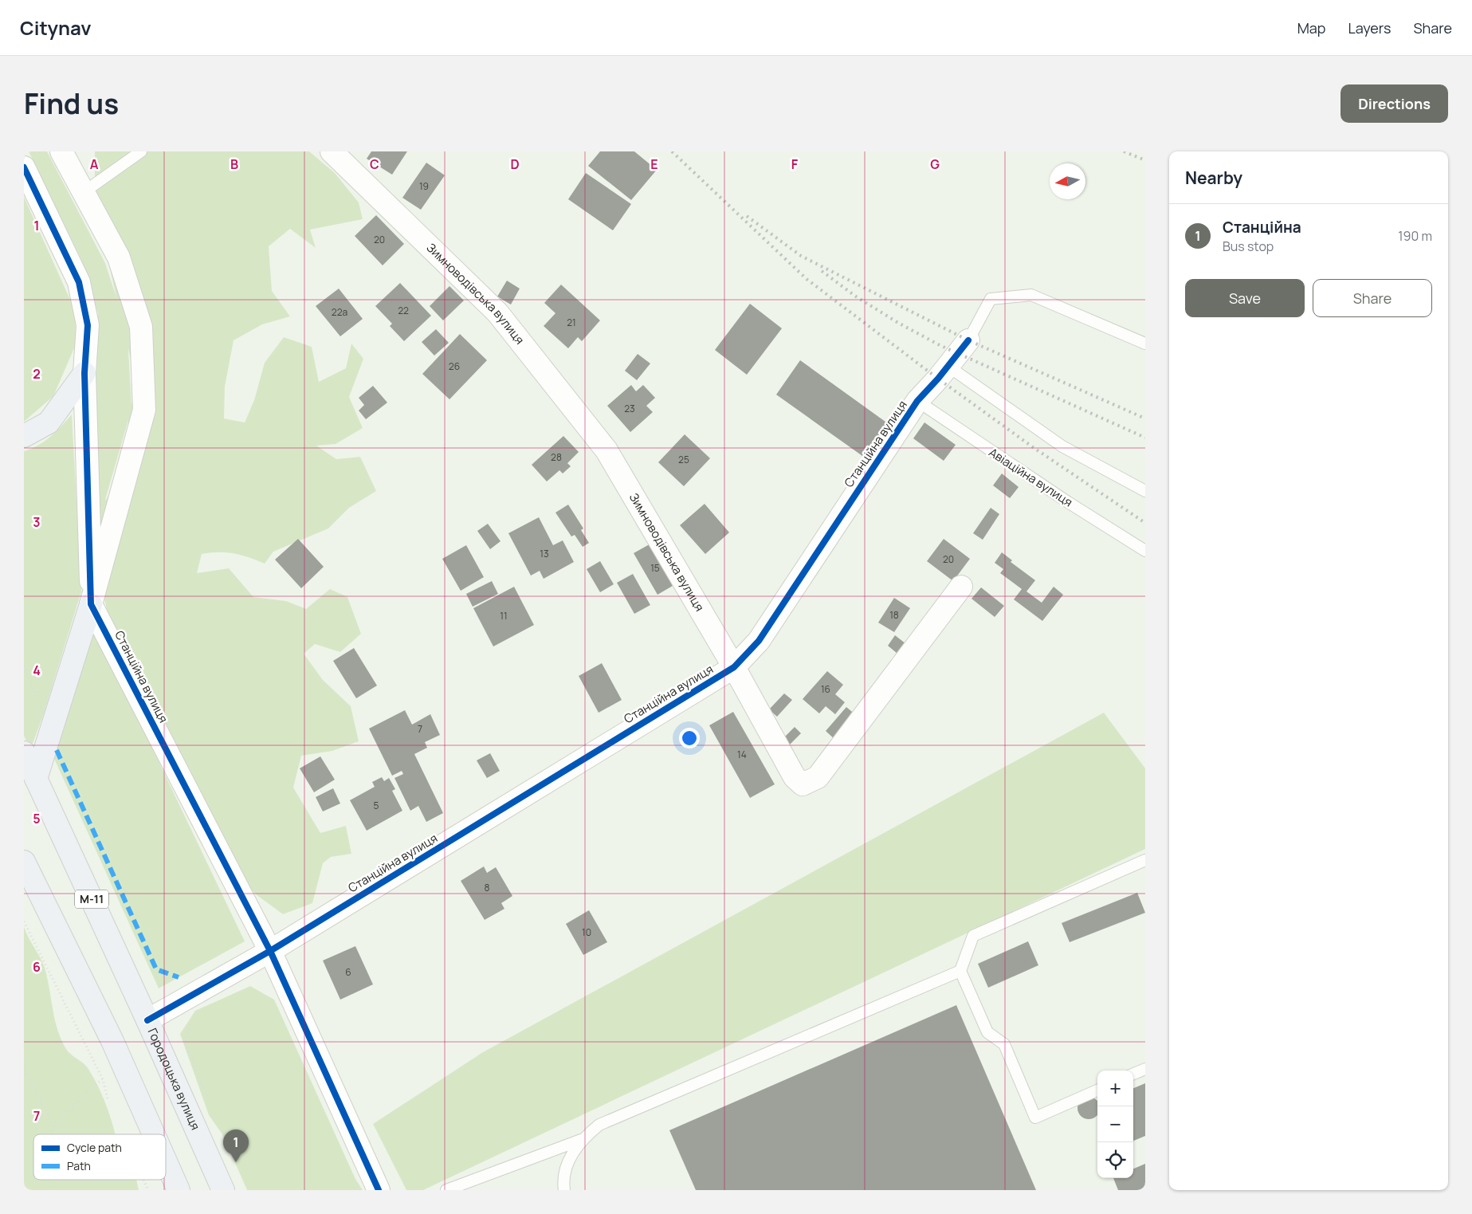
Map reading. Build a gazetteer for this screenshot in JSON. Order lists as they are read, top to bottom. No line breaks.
{"streets":{"main road":["М-11","Городоцька вулиця"],"street":["Зимноводівська вулиця","Станційна вулиця"],"lane":["Авіаційна вулиця"]},"crossings":[["Зимноводівська вулиця","Станційна вулиця"],["Станційна вулиця","Авіаційна вулиця"],["Станційна вулиця","Городоцька вулиця"]],"house_numbers":["19","20","22","22а","21","26","23","28","25","13","20","15","18","11","16","7","14","5","8","10","6"],"legend":["Cycle path","Path"],"north":"left","page":{"header":"Citynav","nav":["Map","Layers","Share"],"title":"Find us","buttons":["Directions",["Save","Share"]],"heading":"Nearby","list":[{"mark":"1","name":"Станційна","note":"Bus stop","value":"190 m"}],"map_buttons":["+","−"],"pins":"1"},"grid":{"columns":["A","B","C","D","E","F","G"],"rows":["1","2","3","4","5","6","7"]}}
